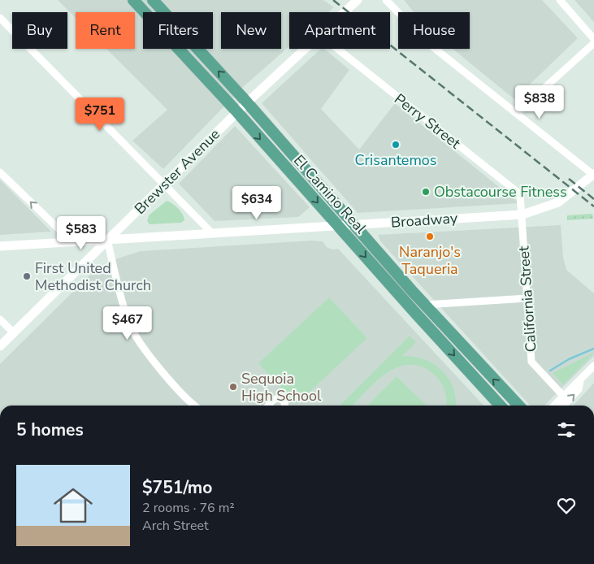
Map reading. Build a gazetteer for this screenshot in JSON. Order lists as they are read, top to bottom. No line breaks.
{"streets":{"main road":["El Camino Real"],"street":["Perry Street","Brewster Avenue","Broadway","California Street"]},"crossings":[["Perry Street","Broadway"],["Perry Street","California Street"],["Brewster Avenue","El Camino Real"],["Brewster Avenue","Broadway"],["El Camino Real","Broadway"],["Broadway","California Street"]],"places":["Crisantemos","Obstacourse Fitness","Naranjo's Taqueria","First United Methodist Church","Sequoia High School"],"page":{"chip":["Buy","Rent","Filters","New","Apartment","House"],"price":["$838","$751","$634","$583","$467"],"heading":"5 homes","list":[{"name":"$751/mo","note":"2 rooms · 76 m² · Arch Street"}]}}
